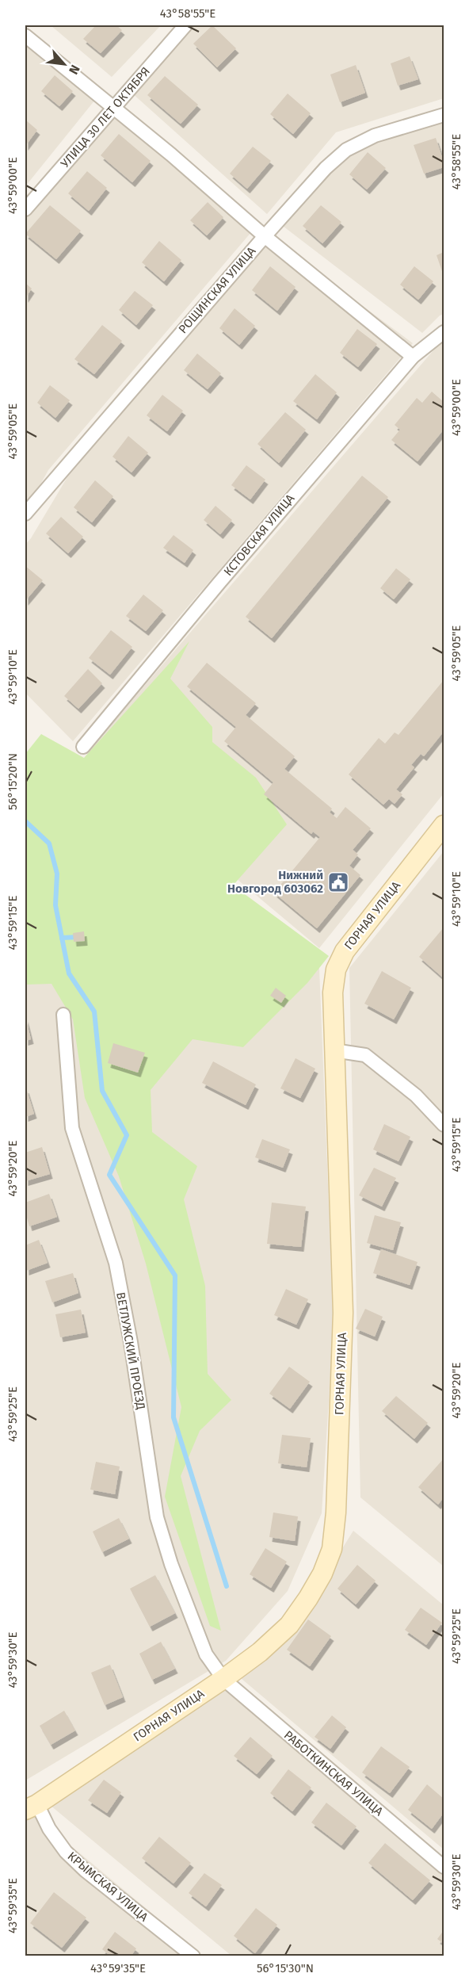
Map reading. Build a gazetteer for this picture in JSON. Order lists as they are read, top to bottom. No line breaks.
{"streets":{"main road":["ГОРНАЯ УЛИЦА"],"street":["УЛИЦА 30 ЛЕТ ОКТЯБРЯ","РОЩИНСКАЯ УЛИЦА","КСТОВСКАЯ УЛИЦА","ВЕТЛУЖСКИЙ ПРОЕЗД","РАБОТКИНСКАЯ УЛИЦА","КРЫМСКАЯ УЛИЦА"]},"crossings":[["ГОРНАЯ УЛИЦА","ВЕТЛУЖСКИЙ ПРОЕЗД"],["ГОРНАЯ УЛИЦА","РАБОТКИНСКАЯ УЛИЦА"],["ГОРНАЯ УЛИЦА","КРЫМСКАЯ УЛИЦА"],["ВЕТЛУЖСКИЙ ПРОЕЗД","РАБОТКИНСКАЯ УЛИЦА"]],"places":{"public building":["Нижний Новгород 603062"]},"north":"bottom right","coordinates":["43°58'55\"E","43°59'00\"E","43°59'05\"E","43°59'10\"E","56°15'20\"N","43°59'15\"E","43°59'20\"E","43°59'25\"E","43°59'30\"E","43°59'35\"E","56°15'30\"N"]}
